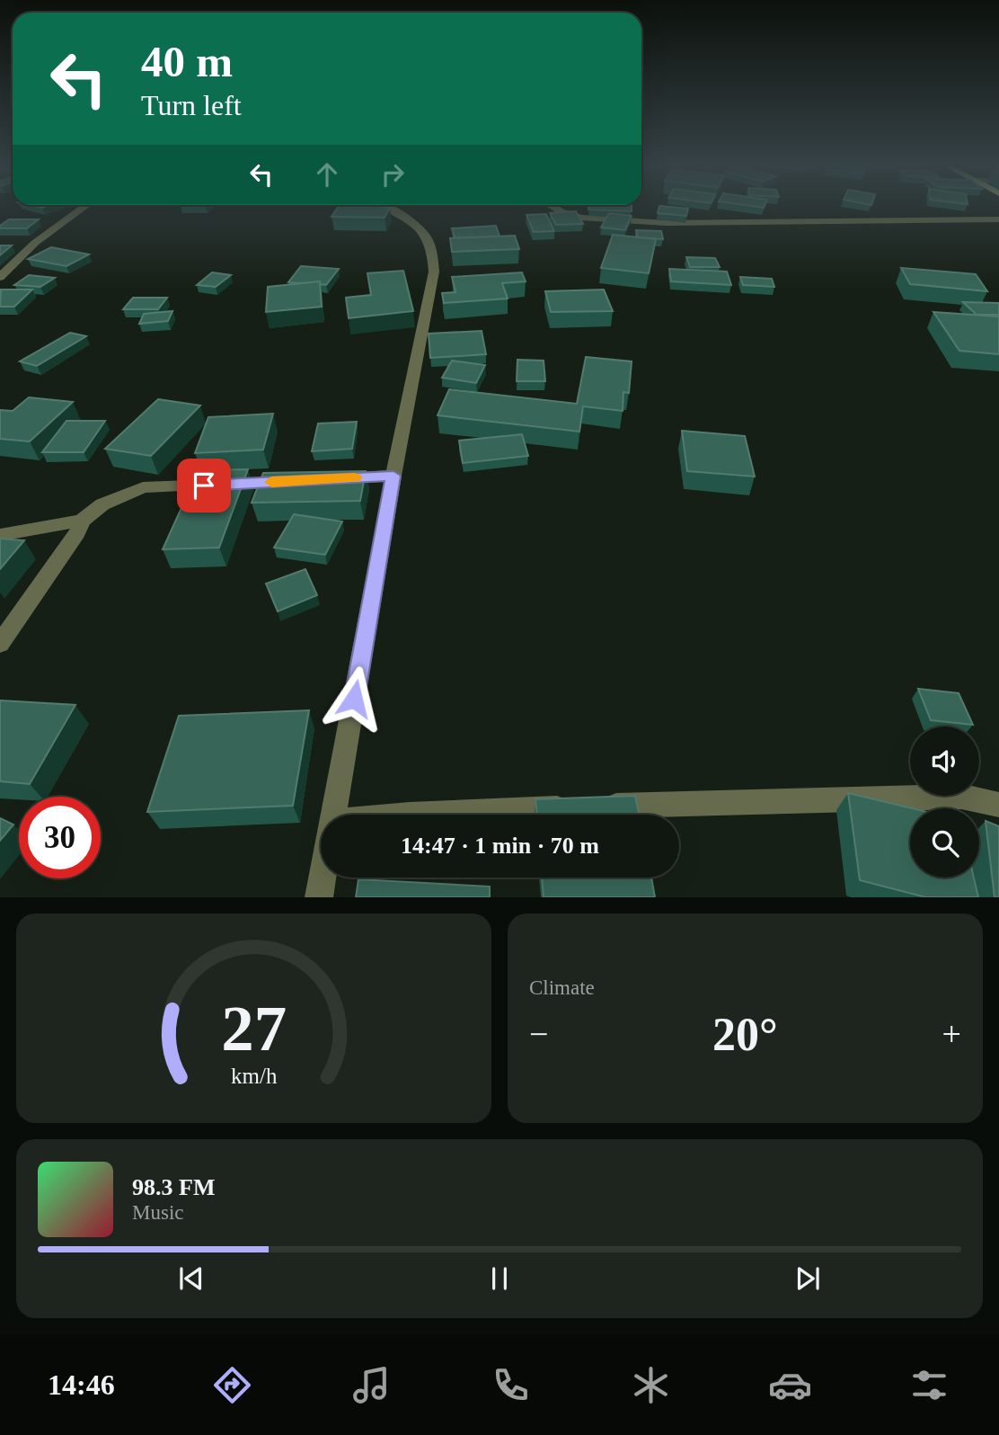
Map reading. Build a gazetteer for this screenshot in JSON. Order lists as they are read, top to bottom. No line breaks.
{"page":{"turn":["40 m","Turn left"],"limit":"30","trip":"14:47 · 1 min · 70 m","tile":"Climate","heat":["−","20°","+"],"song":["98.3 FM","Music"],"tabs":"14:46","gauge":["27","km/h"]}}
